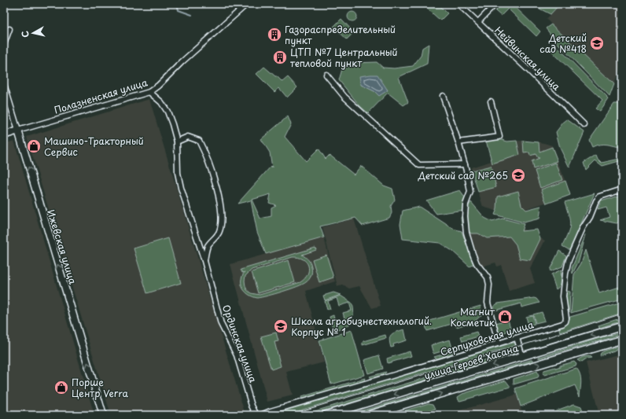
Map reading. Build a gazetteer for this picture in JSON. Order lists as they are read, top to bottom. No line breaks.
{"streets":{"main road":["улица Героев Хасана"],"street":["Нейвинская улица","Полазненская улица","Ижевская улица","Серпуховская улица","Ординская улица"]},"crossings":[["Полазненская улица","Ижевская улица"]],"one_way":["Ижевская улица"],"places":{"building":["Газораспределительный пункт","ЦТП №7 Центральный тепловой пункт"],"school or university":["Детский сад №418","Детский сад №265","Школа агробизнестехнологий. Корпус № 1"],"shop":["Машино-Тракторный Сервис","Магнит Косметик","Порше Центр Verra"]},"north":"left"}
